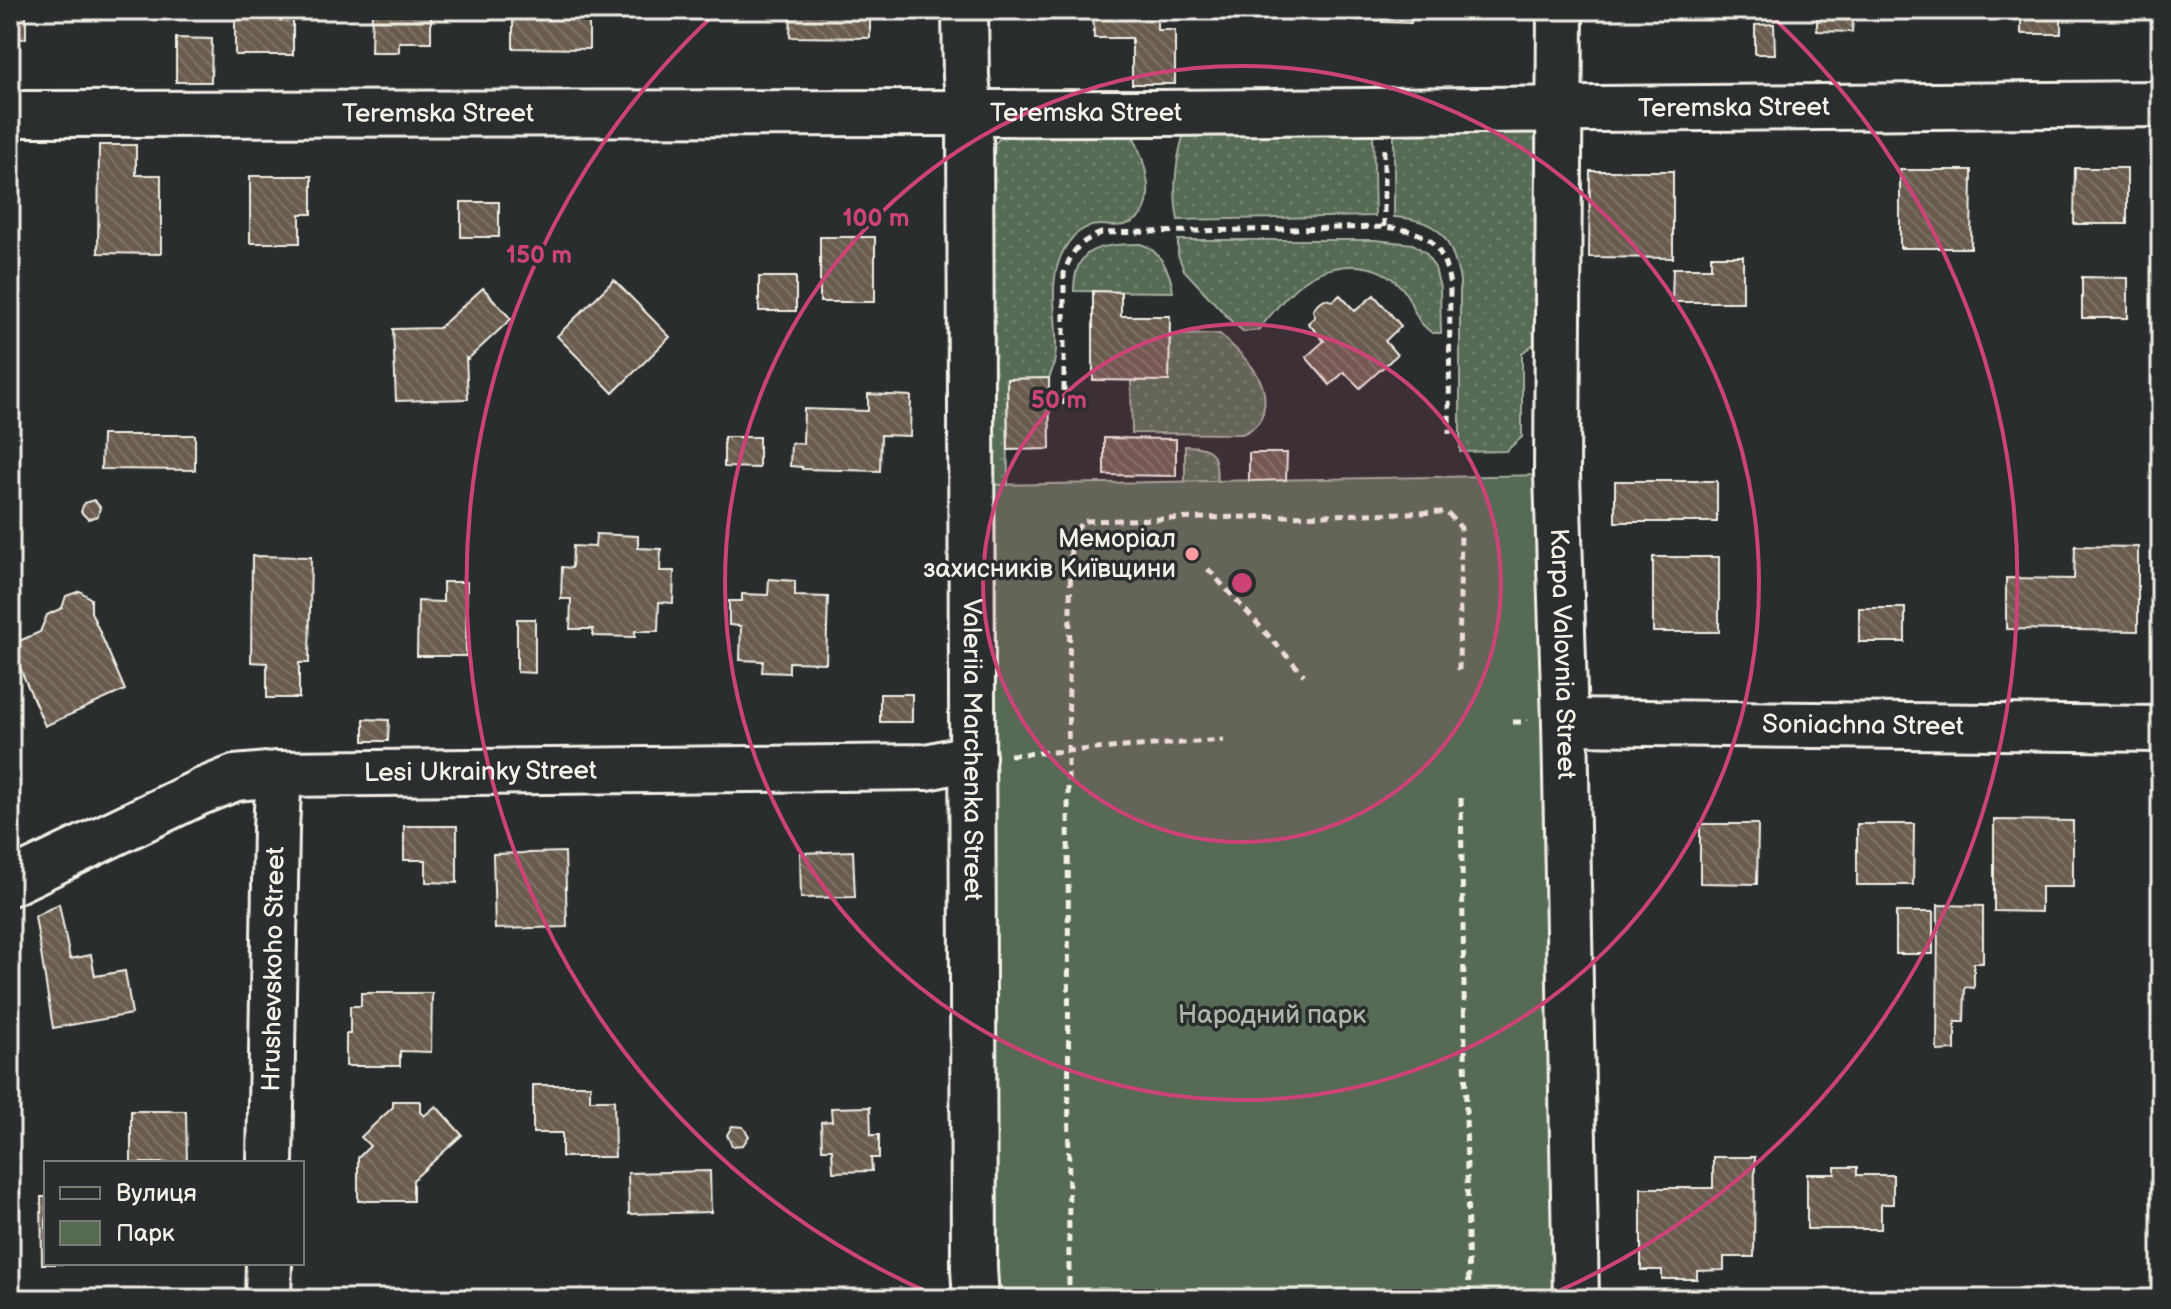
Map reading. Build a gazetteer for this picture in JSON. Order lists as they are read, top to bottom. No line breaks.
{"streets":{"street":["Teremska Street","Karpa Valovnia Street","Soniachna Street","Valeriia Marchenka Street","Lesi Ukrainky Street","Hrushevskoho Street"]},"crossings":[["Teremska Street","Karpa Valovnia Street"],["Teremska Street","Valeriia Marchenka Street"],["Karpa Valovnia Street","Soniachna Street"],["Valeriia Marchenka Street","Lesi Ukrainky Street"],["Lesi Ukrainky Street","Hrushevskoho Street"]],"parks":["Народний парк"],"places":["Меморіал захисників Київщини"],"legend":["Вулиця","Парк"],"rings":["100 m","150 m","50 m"]}
